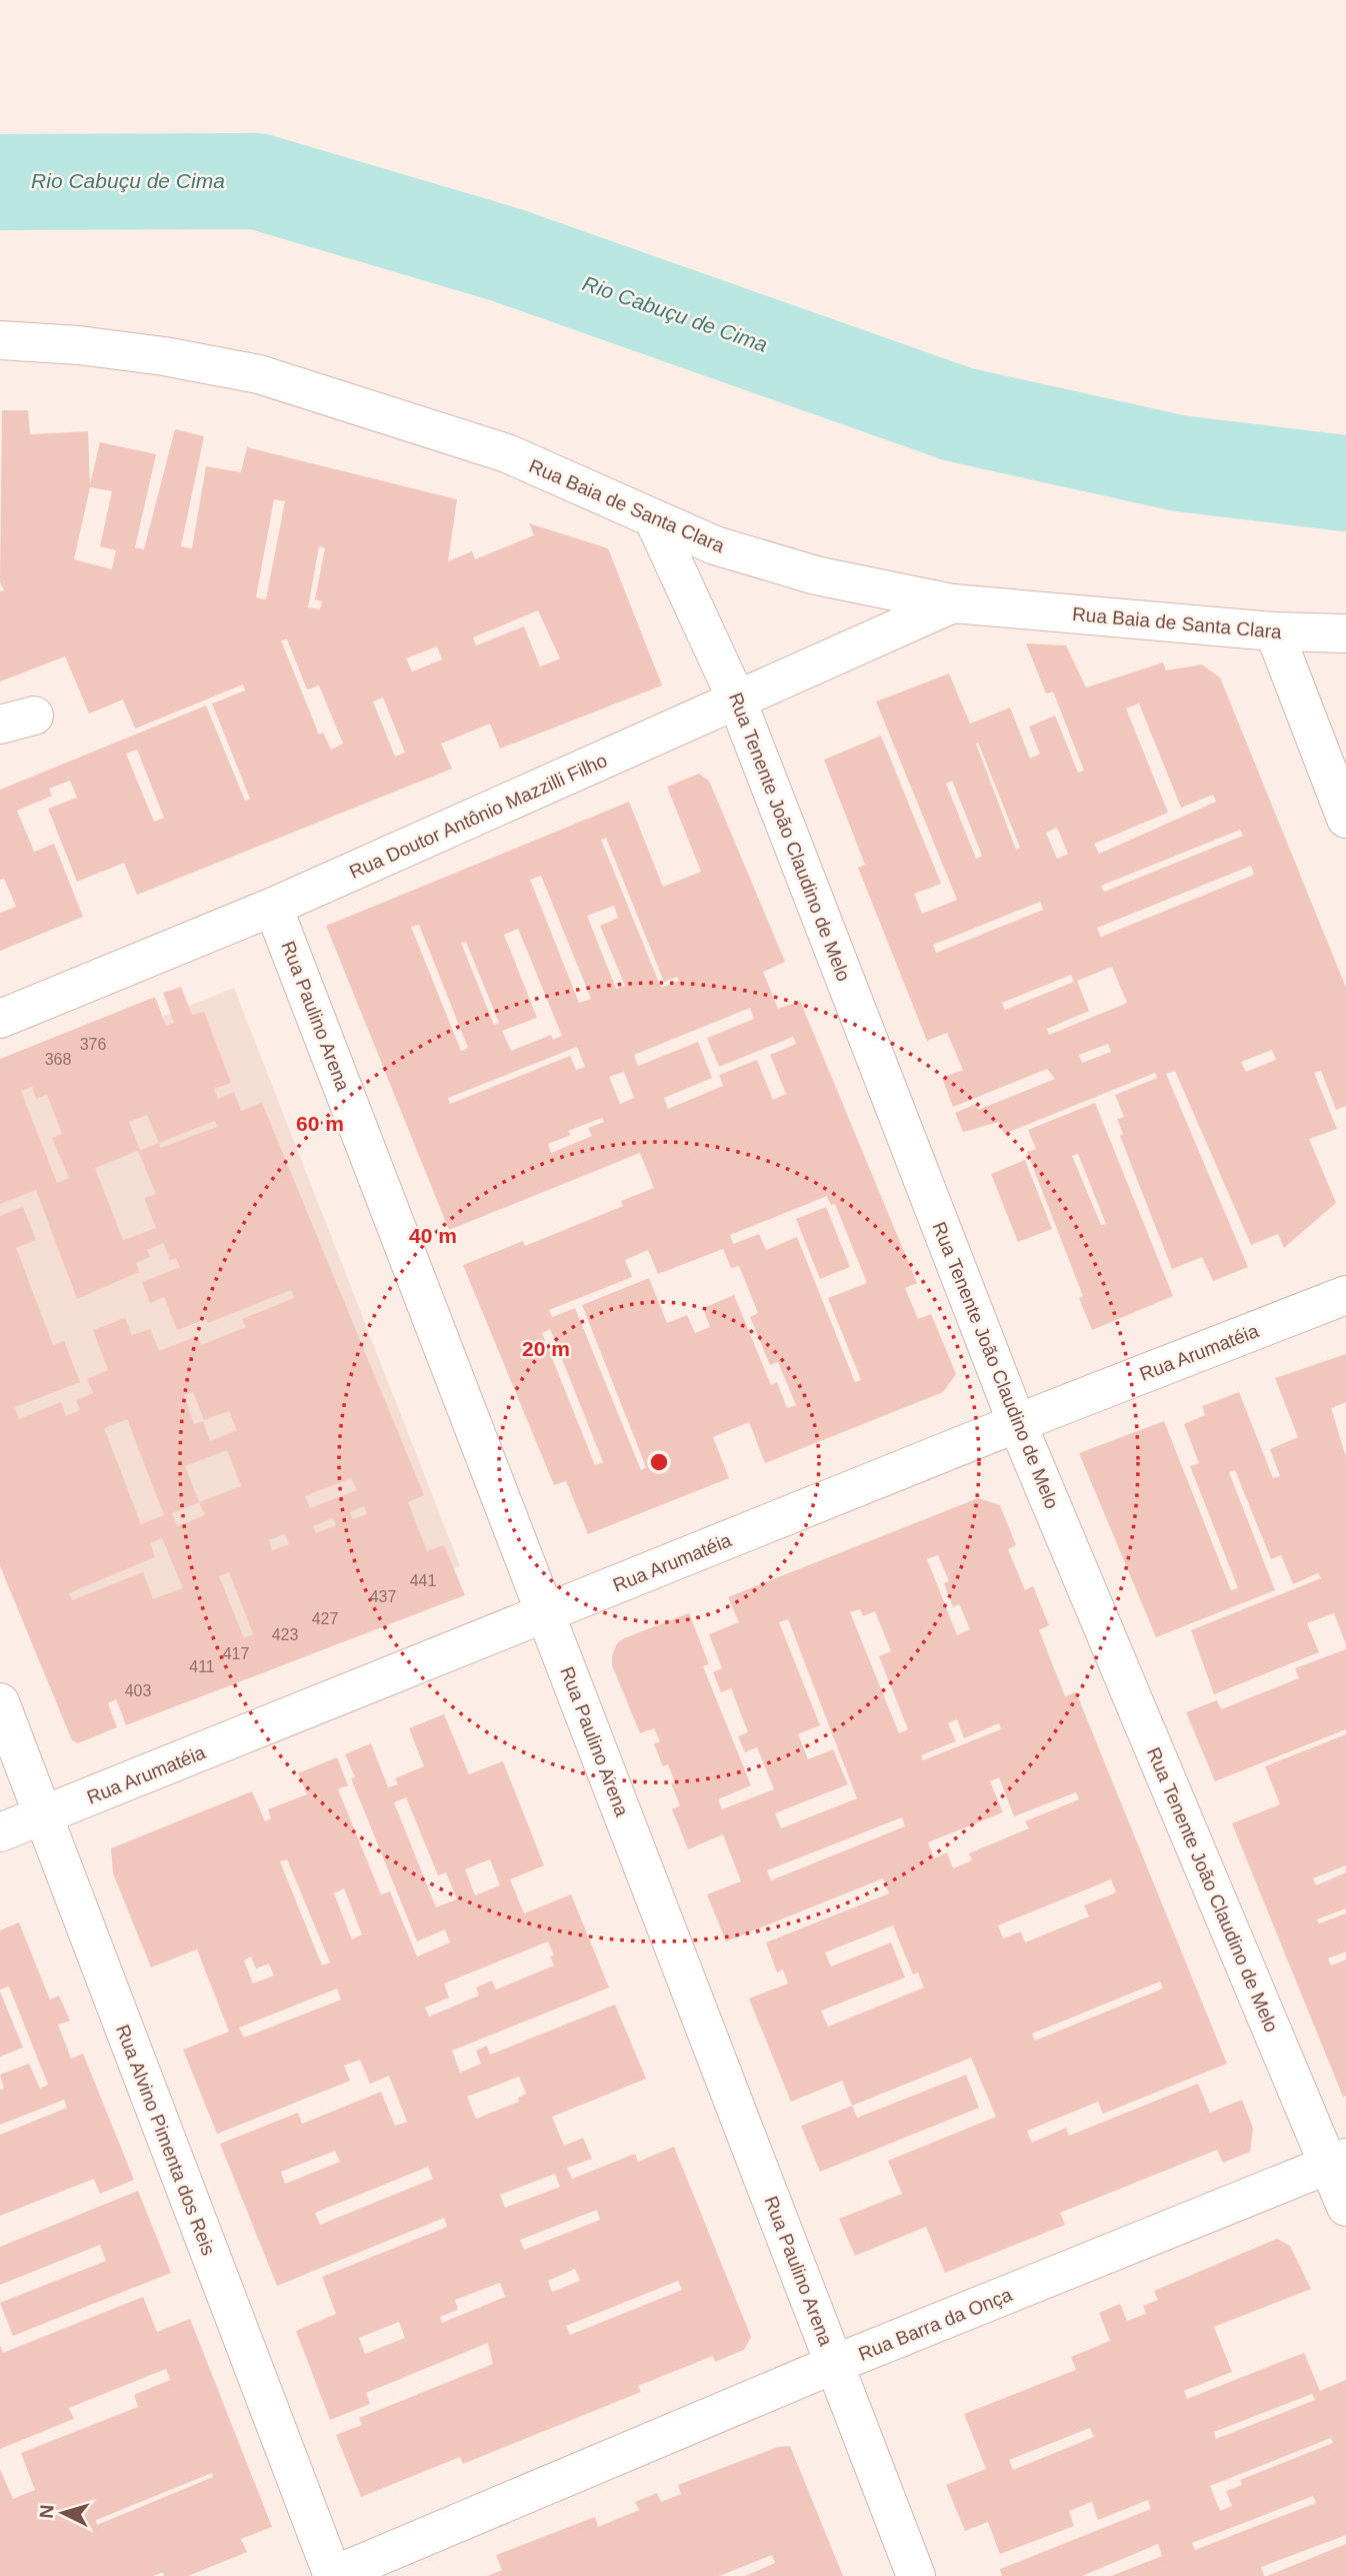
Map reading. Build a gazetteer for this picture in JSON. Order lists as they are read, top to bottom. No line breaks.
{"streets":{"street":["Rua Baia de Santa Clara","Rua Doutor Antônio Mazzilli Filho","Rua Tenente João Claudino de Melo","Rua Paulino Arena","Rua Arumatéia","Rua Alvino Pimenta dos Reis","Rua Barra da Onça"]},"crossings":[["Rua Baia de Santa Clara","Rua Doutor Antônio Mazzilli Filho"],["Rua Baia de Santa Clara","Rua Tenente João Claudino de Melo"],["Rua Doutor Antônio Mazzilli Filho","Rua Tenente João Claudino de Melo"],["Rua Doutor Antônio Mazzilli Filho","Rua Paulino Arena"],["Rua Tenente João Claudino de Melo","Rua Arumatéia"],["Rua Tenente João Claudino de Melo","Rua Barra da Onça"],["Rua Paulino Arena","Rua Arumatéia"],["Rua Paulino Arena","Rua Barra da Onça"],["Rua Arumatéia","Rua Alvino Pimenta dos Reis"],["Rua Alvino Pimenta dos Reis","Rua Barra da Onça"]],"water":["Rio Cabuçu de Cima"],"house_numbers":["376","368","441","437","427","423","417","411","403"],"north":"left","rings":["60 m","40 m","20 m"]}
